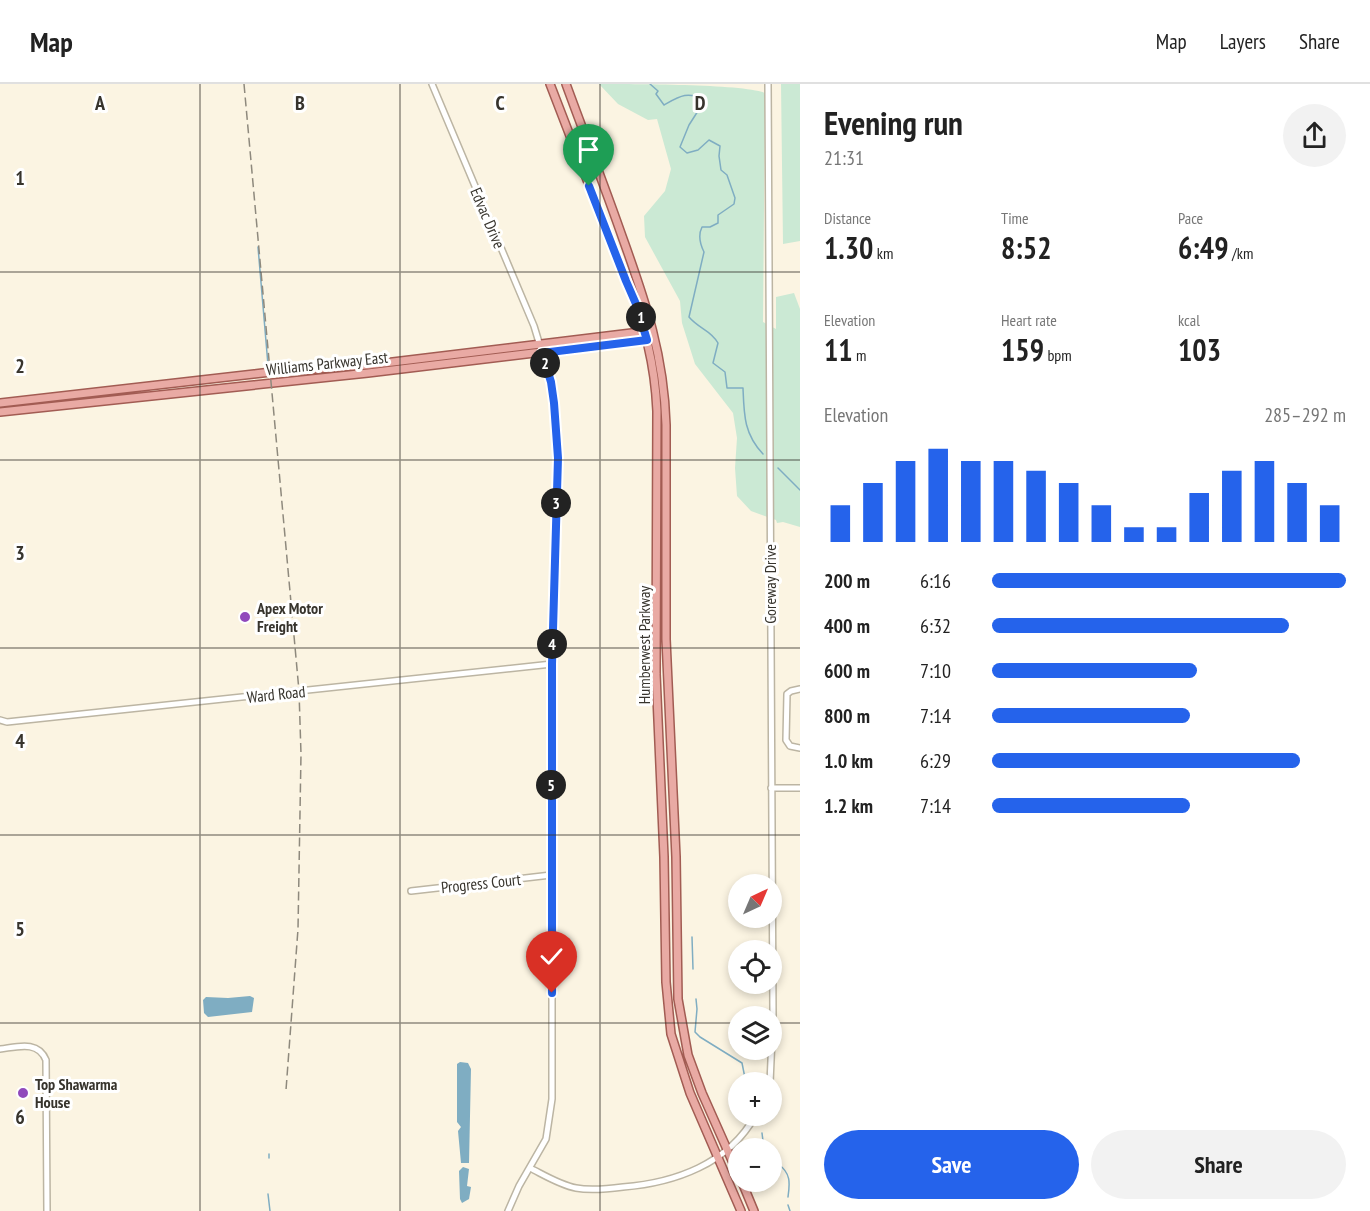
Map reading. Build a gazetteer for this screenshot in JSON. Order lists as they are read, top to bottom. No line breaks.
{"streets":{"main road":["Williams Parkway East","Humberwest Parkway"],"street":["Edvac Drive","Goreway Drive","Ward Road","Progress Court"]},"crossings":[["Edvac Drive","Williams Parkway East"],["Edvac Drive","Ward Road"],["Edvac Drive","Progress Court"],["Williams Parkway East","Humberwest Parkway"]],"places":["Apex Motor Freight","Top Shawarma House"],"north":"top right","page":{"header":"Map","nav":["Map","Layers","Share"],"heading":["Evening run","21:31"],"stats":[["Distance","1.30 km"],["Time","8:52"],["Pace","6:49 /km"],["Elevation","11 m"],["Heart rate","159 bpm"],["kcal","103"]],"pins":["1","2","3","4","5"],"chart":["Elevation","285–292 m"],"list":[{"name":"200 m","note":"6:16"},{"name":"400 m","note":"6:32"},{"name":"600 m","note":"7:10"},{"name":"800 m","note":"7:14"},{"name":"1.0 km","note":"6:29"},{"name":"1.2 km","note":"7:14"}],"map_buttons":["+","−"],"buttons":["Save","Share"]},"grid":{"columns":["A","B","C","D"],"rows":["1","2","3","4","5","6"]}}
